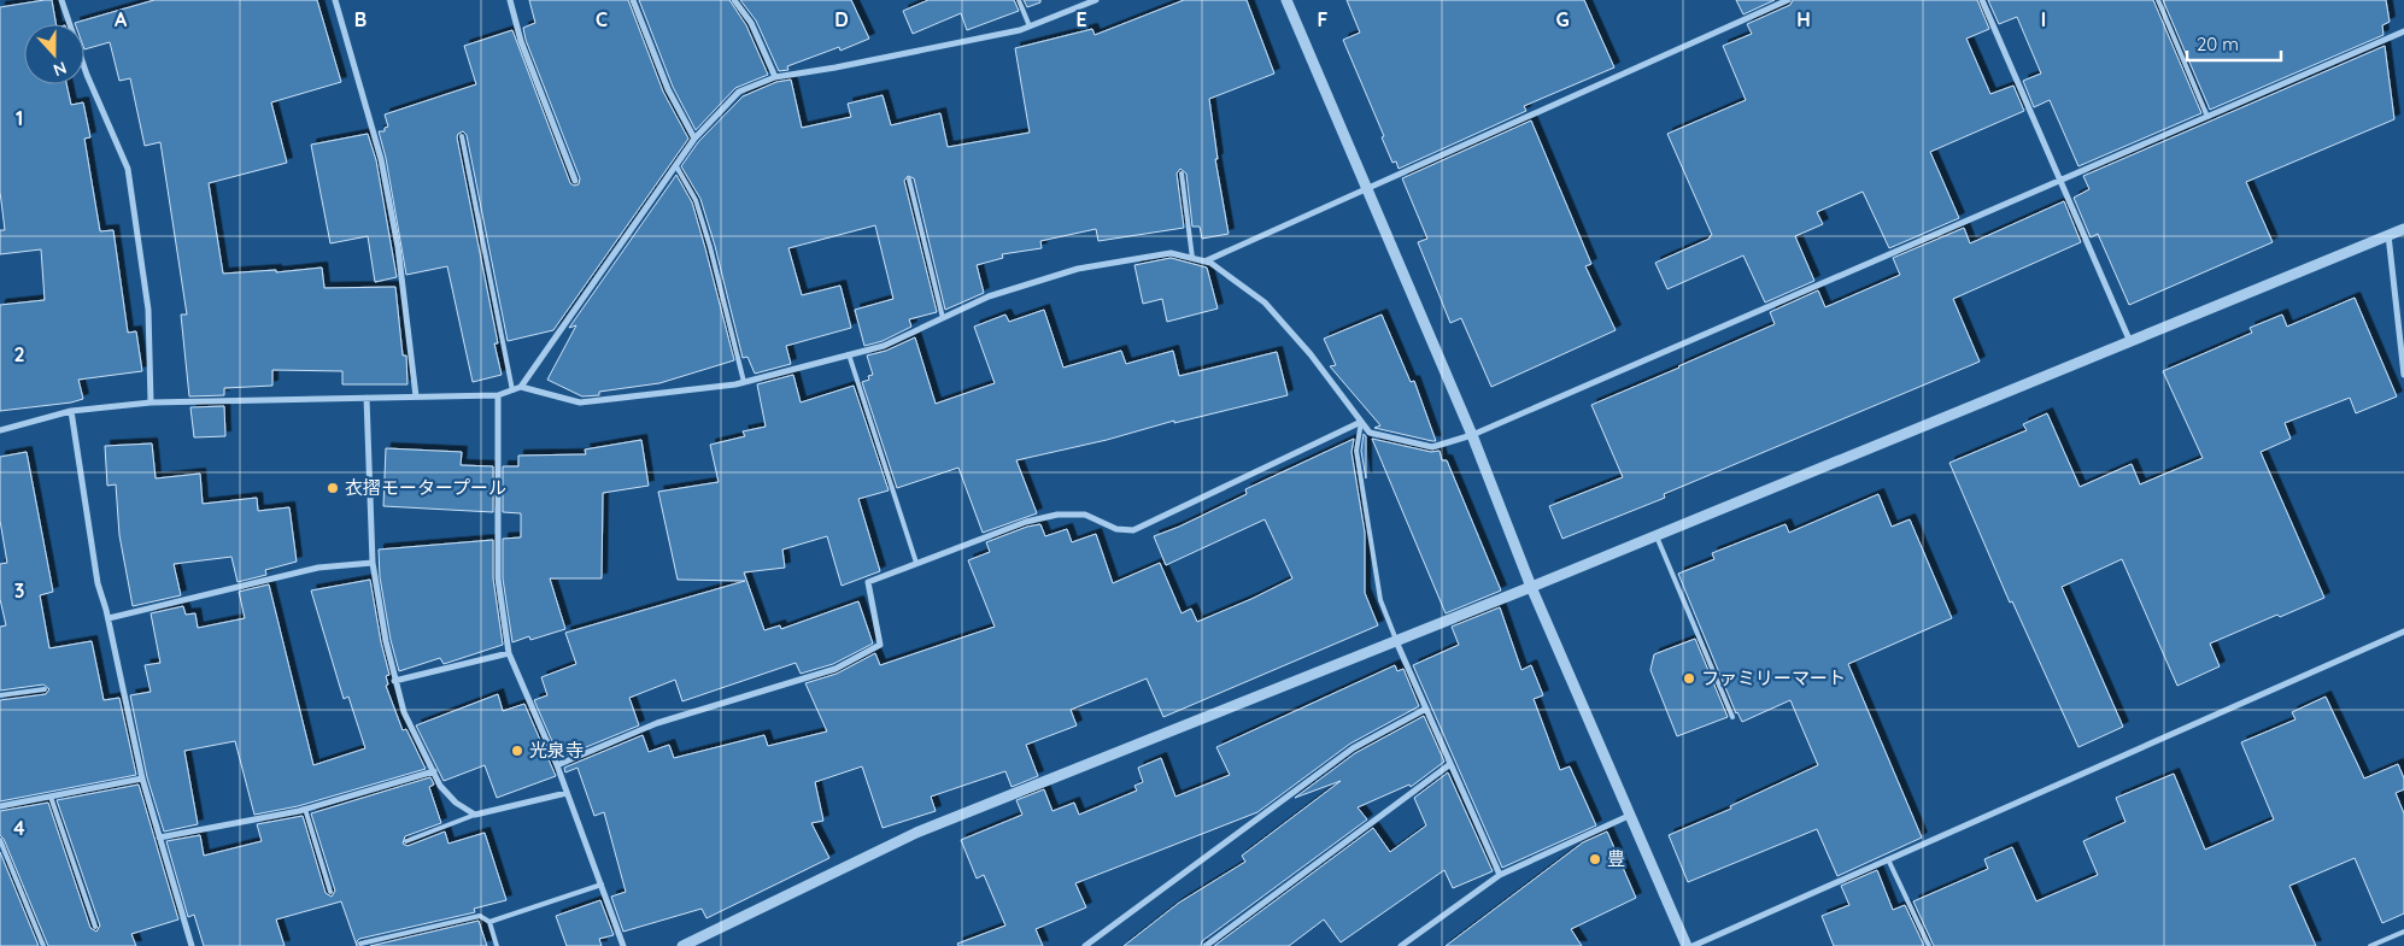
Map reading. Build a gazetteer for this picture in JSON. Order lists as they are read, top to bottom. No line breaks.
{"places":["衣摺モータープール","ファミリーマート","光泉寺","豊"],"scale_bar":"20 m","north":"bottom","grid":{"columns":["A","B","C","D","E","F","G","H","I"],"rows":["1","2","3","4"]}}
